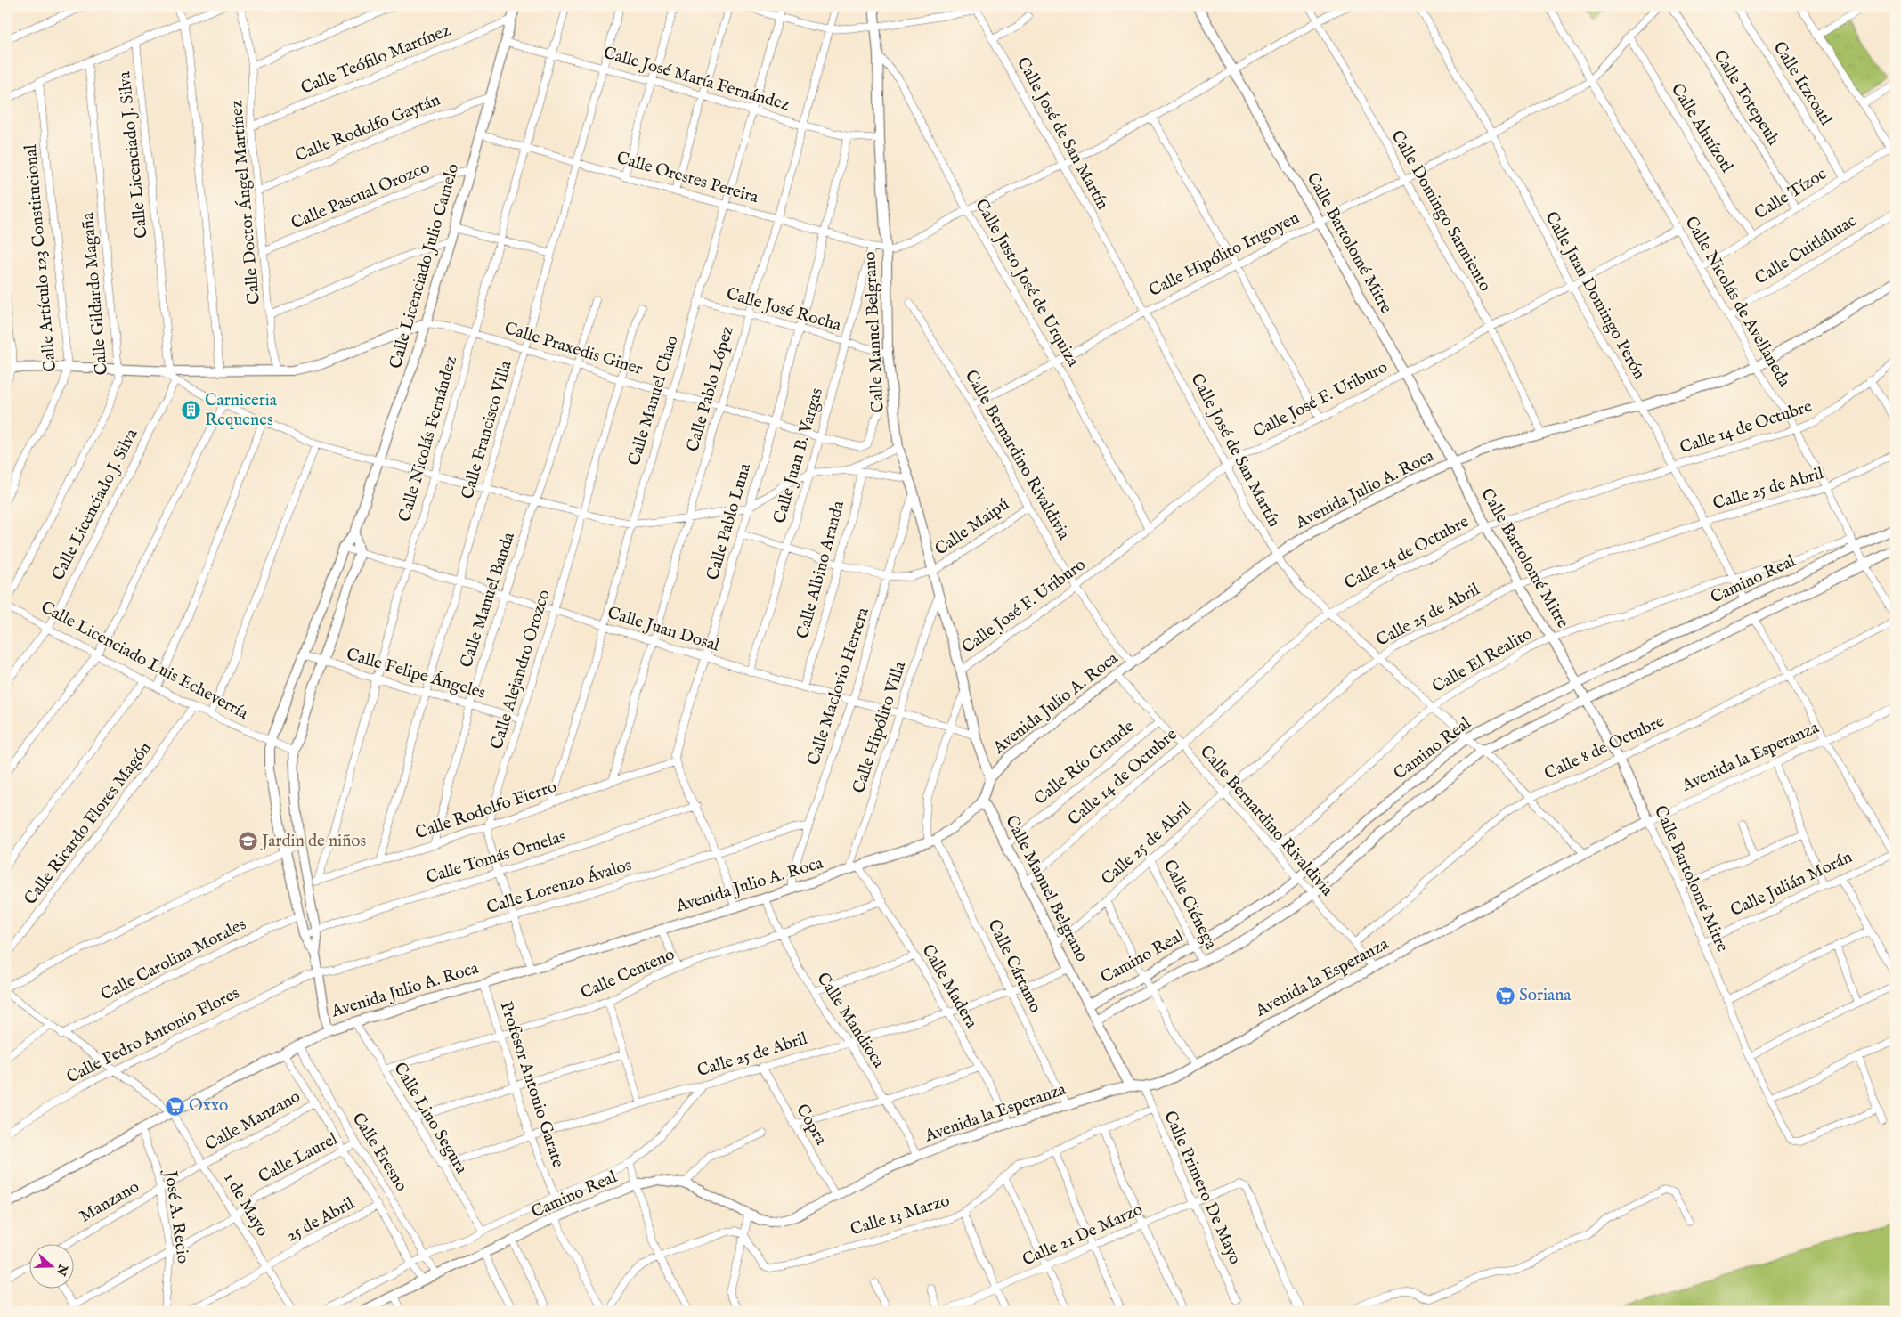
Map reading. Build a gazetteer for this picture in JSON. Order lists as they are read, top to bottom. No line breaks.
{"streets":{"street":["Calle Teófilo Martínez","Calle José María Fernández","Calle Itzcoatl","Calle Totepeuh","Calle Rodolfo Gaytán","Calle Ahuízotl","Calle José de San Martín","Calle Licenciado J. Silva","Calle Orestes Pereira","Calle Tízoc","Calle Pascual Orozco","Calle Doctor Ángel Martínez","Calle Domingo Sarmiento","Calle Bartolomé Mitre","Calle Cuitláhuac","Calle Hipólito Irigoyen","Calle Artículo 123 Constitucional","Calle Licenciado Julio Camelo","Calle Justo José de Urquiza","Calle Gildardo Magaña","Calle Juan Domingo Perón","Calle Nicolás de Avellaneda","Calle José Rocha","Calle Manuel Belgrano","Calle Praxedis Giner","Calle Pablo López","Calle José F. Uriburo","Calle Manuel Chao","Calle 14 de Octubre","Calle Francisco Villa","Calle Nicolás Fernández","Calle Bernardino Rivaldivia","Calle Juan B. Vargas","Calle 25 de Abril","Avenida Julio A. Roca","Calle Pablo Luna","Calle Maipú","Calle Albino Aranda","Camino Real","Calle Manuel Banda","Calle Juan Dosal","Calle Licenciado Luis Echeverría","Calle El Realito","Calle Alejandro Orozco","Calle Felipe Ángeles","Calle Maclovio Herrera","Calle Hipólito Villa","Calle 8 de Octubre","Avenida la Esperanza","Calle Río Grande","Calle Rodolfo Fierro","Calle Ricardo Flores Magón","Calle Tomás Ornelas","Calle Julián Morán","Calle Lorenzo Ávalos","Calle Ciénega","Calle Carolina Morales","Calle Cártamo","Calle Centeno","Calle Madera","Calle Mandioca","Calle Pedro Antonio Flores","Profesor Antonio Garate","Calle Lino Segura","Calle Manzano","Copra","Calle Fresno","Calle Laurel","Calle Primero De Mayo","Manzano","1 de Mayo","Calle 13 Marzo","José A. Recio","25 de Abril","Calle 21 De Marzo"]},"crossings":[["Calle Teófilo Martínez","Calle Doctor Ángel Martínez"],["Calle Teófilo Martínez","Calle Licenciado Julio Camelo"],["Calle José María Fernández","Calle Licenciado Julio Camelo"],["Calle José María Fernández","Calle Manuel Belgrano"],["Calle José María Fernández","Calle Pablo López"],["Calle José María Fernández","Calle Manuel Chao"],["Calle José María Fernández","Calle Francisco Villa"],["Calle José María Fernández","Calle Nicolás Fernández"],["Calle José María Fernández","Calle Pablo Luna"],["Calle Itzcoatl","Calle Tízoc"],["Calle Totepeuh","Calle Tízoc"],["Calle Rodolfo Gaytán","Calle Doctor Ángel Martínez"],["Calle Rodolfo Gaytán","Calle Licenciado Julio Camelo"],["Calle Ahuízotl","Calle Tízoc"],["Calle Ahuízotl","Calle Hipólito Irigoyen"],["Calle José de San Martín","Calle Hipólito Irigoyen"],["Calle José de San Martín","Calle José F. Uriburo"],["Calle José de San Martín","Calle 14 de Octubre"],["Calle José de San Martín","Calle 25 de Abril"],["Calle José de San Martín","Avenida Julio A. Roca"],["Calle José de San Martín","Camino Real"],["Calle José de San Martín","Calle El Realito"],["Calle José de San Martín","Calle 8 de Octubre"],["Calle José de San Martín","Avenida la Esperanza"],["Calle Licenciado J. Silva","Calle Licenciado Luis Echeverría"],["Calle Orestes Pereira","Calle Licenciado Julio Camelo"],["Calle Orestes Pereira","Calle Manuel Belgrano"],["Calle Orestes Pereira","Calle Pablo López"],["Calle Orestes Pereira","Calle Manuel Chao"],["Calle Orestes Pereira","Calle Francisco Villa"],["Calle Orestes Pereira","Calle Nicolás Fernández"],["Calle Orestes Pereira","Calle Juan B. Vargas"],["Calle Orestes Pereira","Calle Pablo Luna"],["Calle Tízoc","Calle Nicolás de Avellaneda"],["Calle Pascual Orozco","Calle Doctor Ángel Martínez"],["Calle Pascual Orozco","Calle Licenciado Julio Camelo"],["Calle Domingo Sarmiento","Calle Hipólito Irigoyen"],["Calle Domingo Sarmiento","Calle José F. Uriburo"],["Calle Domingo Sarmiento","Avenida Julio A. Roca"],["Calle Bartolomé Mitre","Calle Hipólito Irigoyen"],["Calle Bartolomé Mitre","Calle José F. Uriburo"],["Calle Bartolomé Mitre","Calle 14 de Octubre"],["Calle Bartolomé Mitre","Calle 25 de Abril"],["Calle Bartolomé Mitre","Avenida Julio A. Roca"],["Calle Bartolomé Mitre","Camino Real"],["Calle Bartolomé Mitre","Calle El Realito"],["Calle Bartolomé Mitre","Calle 8 de Octubre"],["Calle Bartolomé Mitre","Avenida la Esperanza"],["Calle Bartolomé Mitre","Calle Julián Morán"],["Calle Cuitláhuac","Calle Nicolás de Avellaneda"],["Calle Hipólito Irigoyen","Calle Justo José de Urquiza"],["Calle Hipólito Irigoyen","Calle Juan Domingo Perón"],["Calle Hipólito Irigoyen","Calle Nicolás de Avellaneda"],["Calle Hipólito Irigoyen","Calle Bernardino Rivaldivia"],["Calle Licenciado Julio Camelo","Calle Praxedis Giner"],["Calle Licenciado Julio Camelo","Calle Juan Dosal"],["Calle Licenciado Julio Camelo","Calle Licenciado Luis Echeverría"],["Calle Licenciado Julio Camelo","Calle Felipe Ángeles"],["Calle Justo José de Urquiza","Calle Manuel Belgrano"],["Calle Justo José de Urquiza","Calle José F. Uriburo"],["Calle Gildardo Magaña","Calle Licenciado Luis Echeverría"],["Calle Juan Domingo Perón","Calle José F. Uriburo"],["Calle Juan Domingo Perón","Calle 14 de Octubre"],["Calle Juan Domingo Perón","Calle 25 de Abril"],["Calle Juan Domingo Perón","Avenida Julio A. Roca"],["Calle Juan Domingo Perón","Camino Real"],["Calle Juan Domingo Perón","Calle El Realito"],["Calle Nicolás de Avellaneda","Calle José F. Uriburo"],["Calle Nicolás de Avellaneda","Calle 14 de Octubre"],["Calle Nicolás de Avellaneda","Calle 25 de Abril"],["Calle Nicolás de Avellaneda","Avenida Julio A. Roca"],["Calle Nicolás de Avellaneda","Camino Real"],["Calle Nicolás de Avellaneda","Calle El Realito"],["Calle José Rocha","Calle Manuel Belgrano"],["Calle José Rocha","Calle Pablo López"],["Calle José Rocha","Calle Manuel Chao"],["Calle José Rocha","Calle Juan B. Vargas"],["Calle José Rocha","Calle Pablo Luna"],["Calle Manuel Belgrano","Calle José F. Uriburo"],["Calle Manuel Belgrano","Calle 14 de Octubre"],["Calle Manuel Belgrano","Calle 25 de Abril"],["Calle Manuel Belgrano","Avenida Julio A. Roca"],["Calle Manuel Belgrano","Calle Maipú"],["Calle Manuel Belgrano","Camino Real"],["Calle Manuel Belgrano","Calle Juan Dosal"],["Calle Manuel Belgrano","Calle Maclovio Herrera"],["Calle Manuel Belgrano","Calle Hipólito Villa"],["Calle Manuel Belgrano","Avenida la Esperanza"],["Calle Manuel Belgrano","Calle Río Grande"],["Calle Praxedis Giner","Calle Pablo López"],["Calle Praxedis Giner","Calle Manuel Chao"],["Calle Praxedis Giner","Calle Francisco Villa"],["Calle Praxedis Giner","Calle Nicolás Fernández"],["Calle Praxedis Giner","Calle Juan B. Vargas"],["Calle Praxedis Giner","Calle Pablo Luna"],["Calle Praxedis Giner","Calle Manuel Banda"],["Calle Praxedis Giner","Calle Alejandro Orozco"],["Calle Pablo López","Calle Juan Dosal"],["Calle Pablo López","Calle Rodolfo Fierro"],["Calle José F. Uriburo","Calle Bernardino Rivaldivia"],["Calle Manuel Chao","Calle Juan Dosal"],["Calle Manuel Chao","Calle Rodolfo Fierro"],["Calle 14 de Octubre","Calle Bernardino Rivaldivia"],["Calle Francisco Villa","Calle Juan Dosal"],["Calle Francisco Villa","Calle Felipe Ángeles"],["Calle Francisco Villa","Calle Rodolfo Fierro"],["Calle Nicolás Fernández","Calle Juan Dosal"],["Calle Nicolás Fernández","Calle Felipe Ángeles"],["Calle Nicolás Fernández","Calle Rodolfo Fierro"],["Calle Bernardino Rivaldivia","Calle 25 de Abril"],["Calle Bernardino Rivaldivia","Avenida Julio A. Roca"],["Calle Bernardino Rivaldivia","Calle Maipú"],["Calle Bernardino Rivaldivia","Camino Real"],["Calle Bernardino Rivaldivia","Calle El Realito"],["Calle Bernardino Rivaldivia","Calle 8 de Octubre"],["Calle Bernardino Rivaldivia","Avenida la Esperanza"],["Calle Bernardino Rivaldivia","Calle Río Grande"],["Calle Juan B. Vargas","Calle Maipú"],["Calle Juan B. Vargas","Calle Juan Dosal"],["Calle 25 de Abril","Camino Real"],["Calle 25 de Abril","Calle Ciénega"],["Calle 25 de Abril","Calle Cártamo"],["Calle 25 de Abril","Calle Madera"],["Calle 25 de Abril","Calle Mandioca"],["Calle 25 de Abril","Profesor Antonio Garate"],["Calle 25 de Abril","Calle Lino Segura"],["Calle 25 de Abril","Copra"],["Avenida Julio A. Roca","Calle Alejandro Orozco"],["Avenida Julio A. Roca","Calle Maclovio Herrera"],["Avenida Julio A. Roca","Calle Hipólito Villa"],["Avenida Julio A. Roca","Calle Cártamo"],["Avenida Julio A. Roca","Calle Madera"],["Avenida Julio A. Roca","Calle Mandioca"],["Avenida Julio A. Roca","Profesor Antonio Garate"],["Avenida Julio A. Roca","Calle Lino Segura"],["Avenida Julio A. Roca","Calle Fresno"],["Avenida Julio A. Roca","1 de Mayo"],["Avenida Julio A. Roca","José A. Recio"],["Calle Pablo Luna","Calle Maipú"],["Calle Pablo Luna","Calle Juan Dosal"],["Calle Pablo Luna","Calle Rodolfo Fierro"],["Calle Maipú","Calle Albino Aranda"],["Calle Maipú","Calle Maclovio Herrera"],["Calle Albino Aranda","Calle Juan Dosal"],["Camino Real","Calle El Realito"],["Camino Real","Avenida la Esperanza"],["Camino Real","Calle Ciénega"],["Camino Real","Profesor Antonio Garate"],["Camino Real","Calle Lino Segura"],["Camino Real","Calle Fresno"],["Calle Manuel Banda","Calle Juan Dosal"],["Calle Manuel Banda","Calle Felipe Ángeles"],["Calle Manuel Banda","Calle Rodolfo Fierro"],["Calle Juan Dosal","Calle Alejandro Orozco"],["Calle Juan Dosal","Calle Maclovio Herrera"],["Calle Juan Dosal","Calle Hipólito Villa"],["Calle Licenciado Luis Echeverría","Calle Ricardo Flores Magón"],["Calle Alejandro Orozco","Calle Felipe Ángeles"],["Calle Alejandro Orozco","Calle Rodolfo Fierro"],["Calle Alejandro Orozco","Calle Tomás Ornelas"],["Calle Alejandro Orozco","Calle Lorenzo Ávalos"],["Calle Maclovio Herrera","Calle Lorenzo Ávalos"],["Avenida la Esperanza","Calle Cártamo"],["Avenida la Esperanza","Calle Madera"],["Avenida la Esperanza","Calle Mandioca"],["Avenida la Esperanza","Copra"],["Avenida la Esperanza","Calle Primero De Mayo"],["Calle Lorenzo Ávalos","Calle Pedro Antonio Flores"],["Calle Carolina Morales","1 de Mayo"],["Calle Centeno","Calle Madera"],["Calle Centeno","Calle Mandioca"],["Calle Centeno","Profesor Antonio Garate"],["Calle Centeno","Calle Lino Segura"],["Calle Pedro Antonio Flores","1 de Mayo"],["Calle Manzano","Calle Fresno"],["Calle Manzano","Manzano"],["Calle Manzano","1 de Mayo"],["Calle Fresno","Calle Laurel"],["Calle Fresno","25 de Abril"],["Calle Laurel","1 de Mayo"],["Calle Laurel","José A. Recio"],["Calle Primero De Mayo","Calle 13 Marzo"],["Calle Primero De Mayo","Calle 21 De Marzo"],["Manzano","1 de Mayo"],["Manzano","José A. Recio"],["1 de Mayo","25 de Abril"]],"places":{"building":["Carniceria Requenes"],"school or university":["Jardin de niños"],"supermarket":["Soriana","Oxxo"]},"north":"right"}
